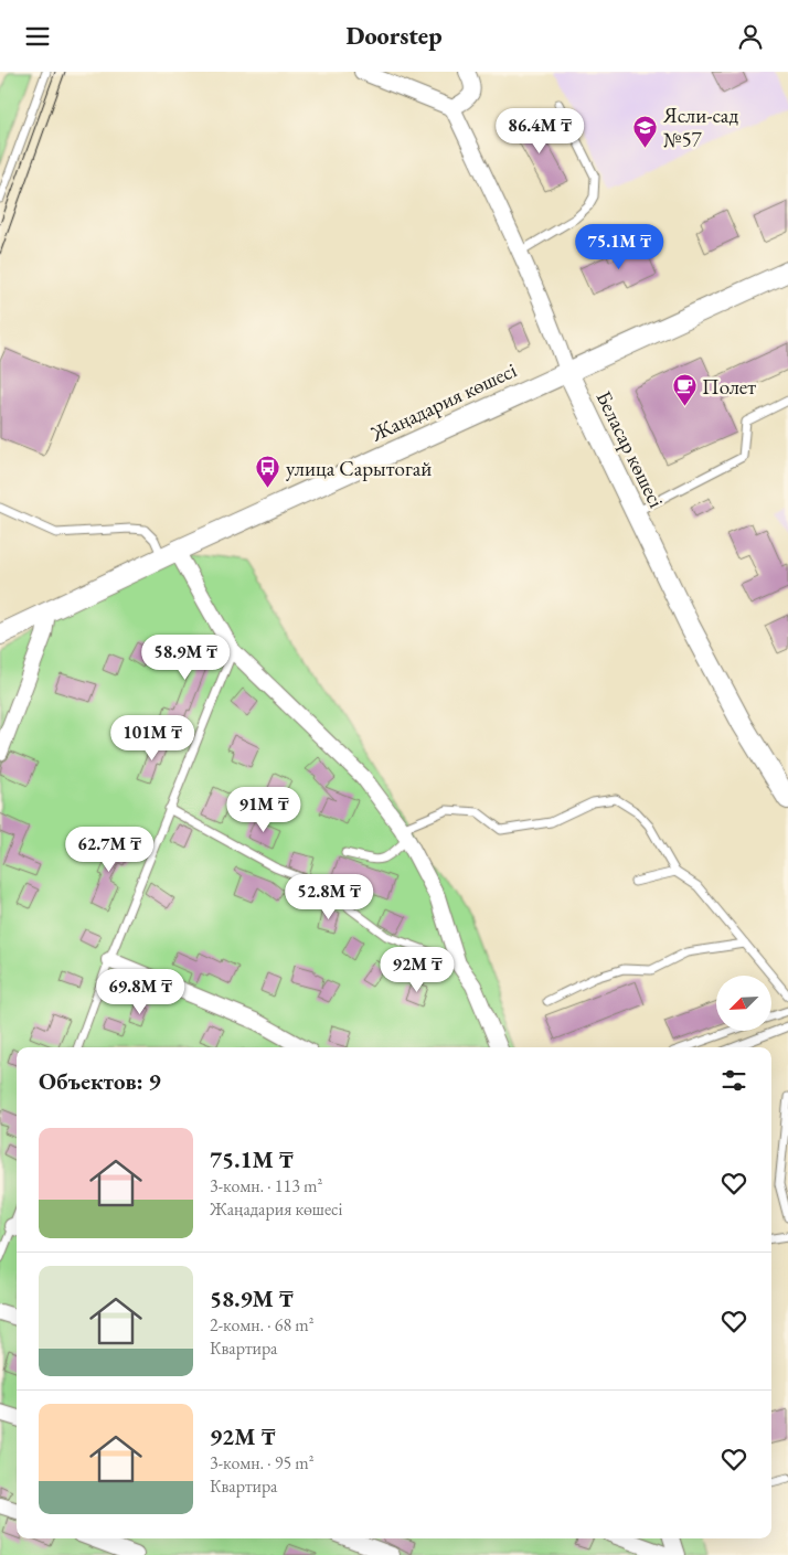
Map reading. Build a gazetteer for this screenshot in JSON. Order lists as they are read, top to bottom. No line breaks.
{"streets":{"street":["Жаңадария көшесі","Беласар көшесі"]},"crossings":[["Жаңадария көшесі","Беласар көшесі"]],"places":{"school or university":["Ясли-сад №57"],"cafe":["Полет"],"bus stop":["улица Сарытогай"]},"north":"bottom left","page":{"header":"Doorstep","price":["86.4M ₸","75.1M ₸","58.9M ₸","101M ₸","91M ₸","62.7M ₸","52.8M ₸","92M ₸","69.8M ₸"],"heading":"Объектов: 9","list":[{"name":"75.1M ₸","note":"3-комн. · 113 m² · Жаңадария көшесі"},{"name":"58.9M ₸","note":"2-комн. · 68 m² · Квартира"},{"name":"92M ₸","note":"3-комн. · 95 m² · Квартира"}]}}
